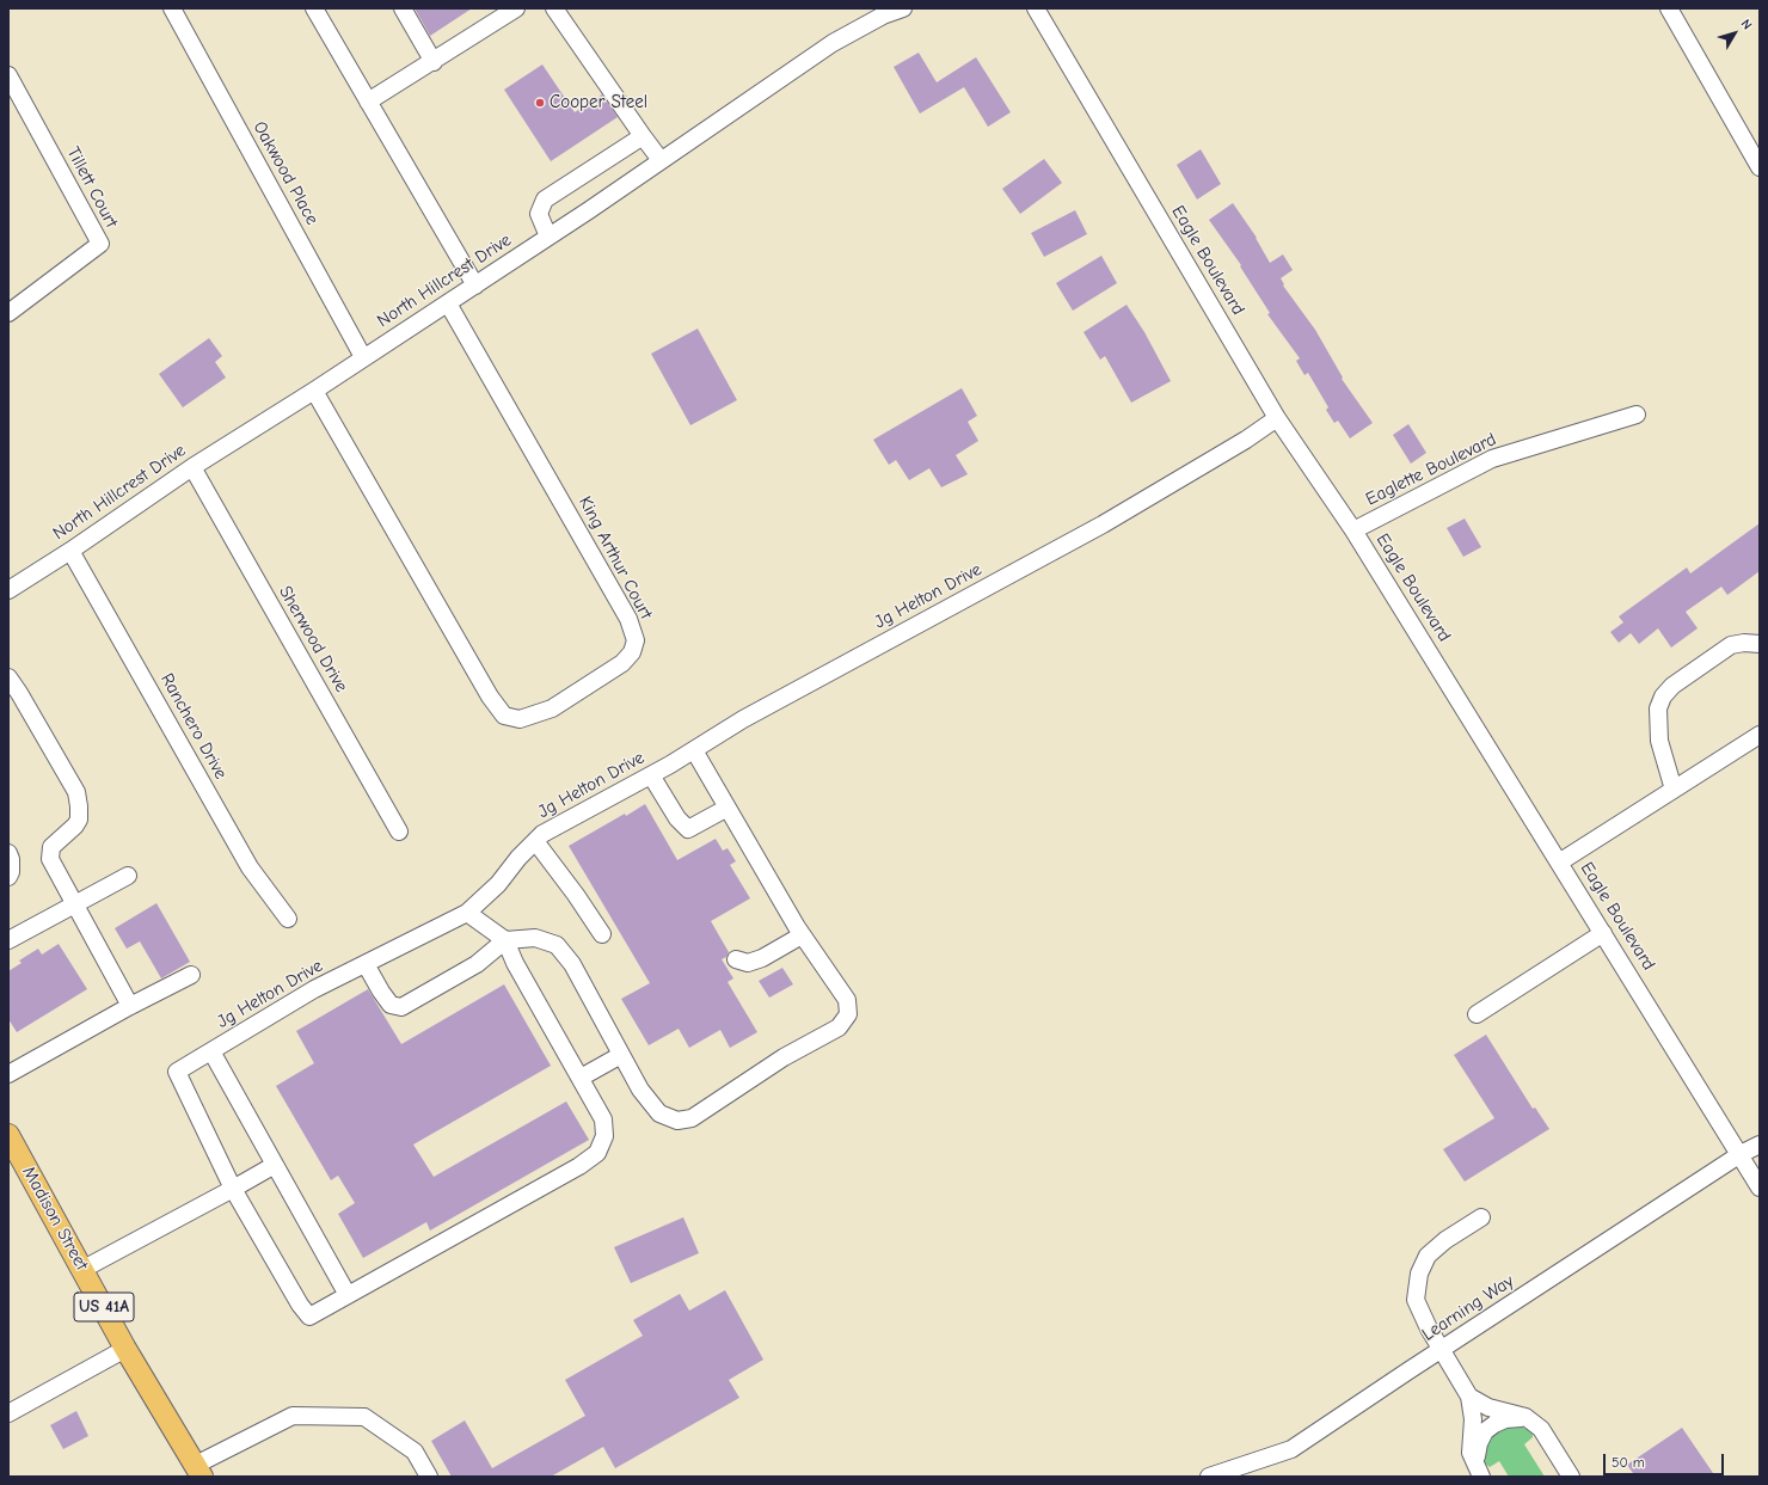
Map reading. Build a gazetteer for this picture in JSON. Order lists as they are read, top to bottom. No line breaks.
{"streets":{"main road":["Madison Street","US 41A"],"street":["Oakwood Place","Tillett Court","Eagle Boulevard","North Hillcrest Drive","Eaglette Boulevard","King Arthur Court","Jg Helton Drive","Sherwood Drive","Ranchero Drive","Learning Way"]},"crossings":[["Oakwood Place","North Hillcrest Drive"],["Eagle Boulevard","Eaglette Boulevard"],["Eagle Boulevard","Jg Helton Drive"],["Eagle Boulevard","Learning Way"],["North Hillcrest Drive","King Arthur Court"],["North Hillcrest Drive","Sherwood Drive"],["North Hillcrest Drive","Ranchero Drive"]],"places":["Cooper Steel"],"scale_bar":"50 m","north":"top right"}
